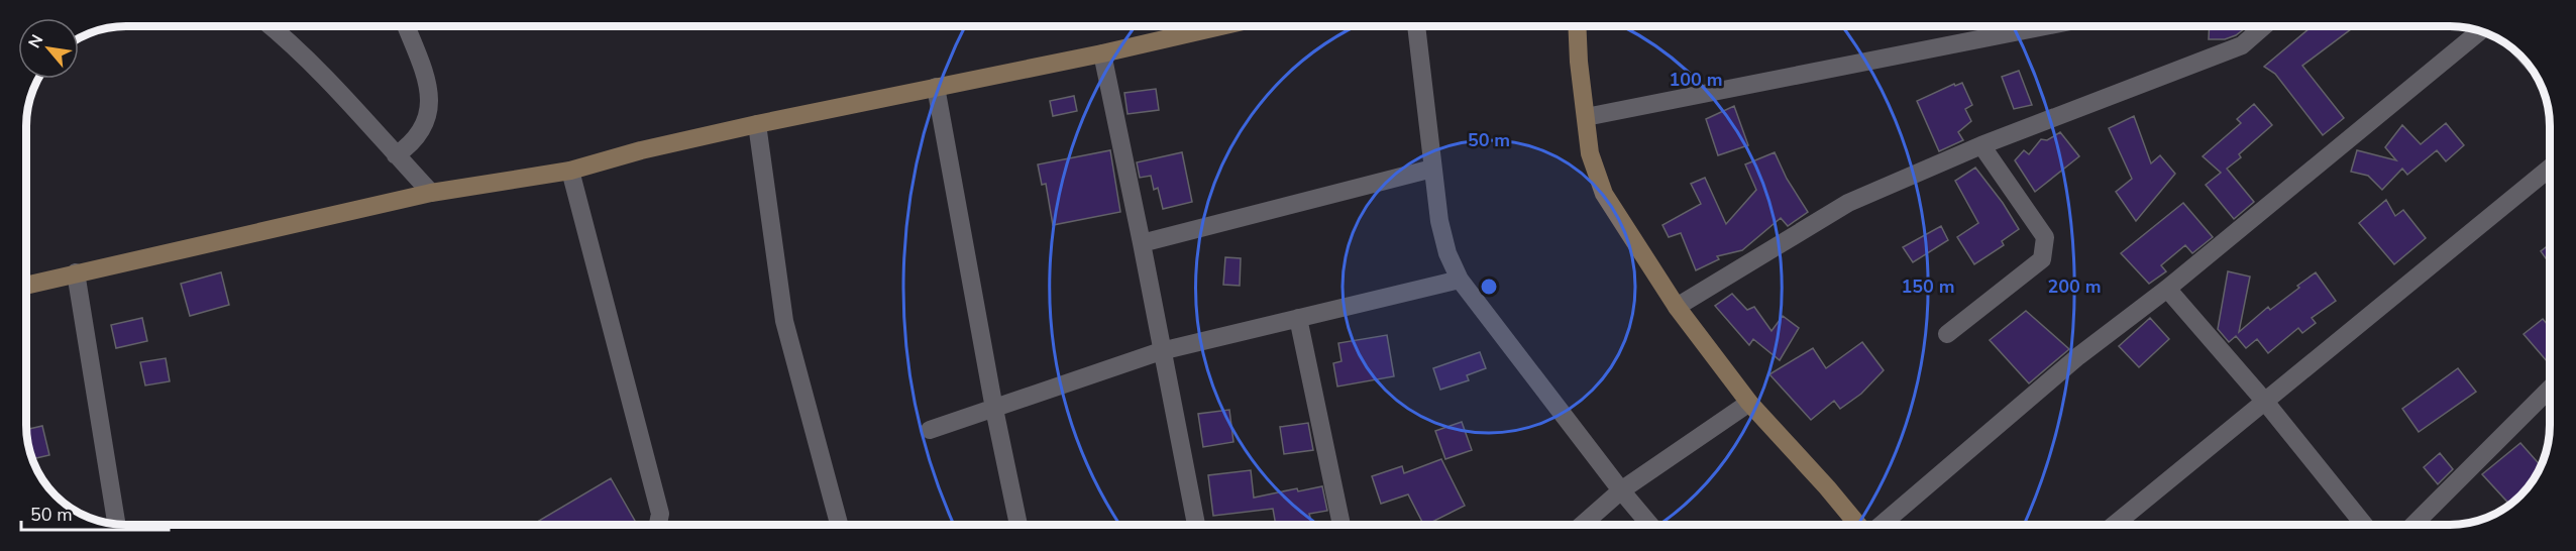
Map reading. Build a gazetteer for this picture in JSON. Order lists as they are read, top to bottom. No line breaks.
{"scale_bar":"50 m","north":"top left","rings":["100 m","50 m","150 m","200 m"]}
